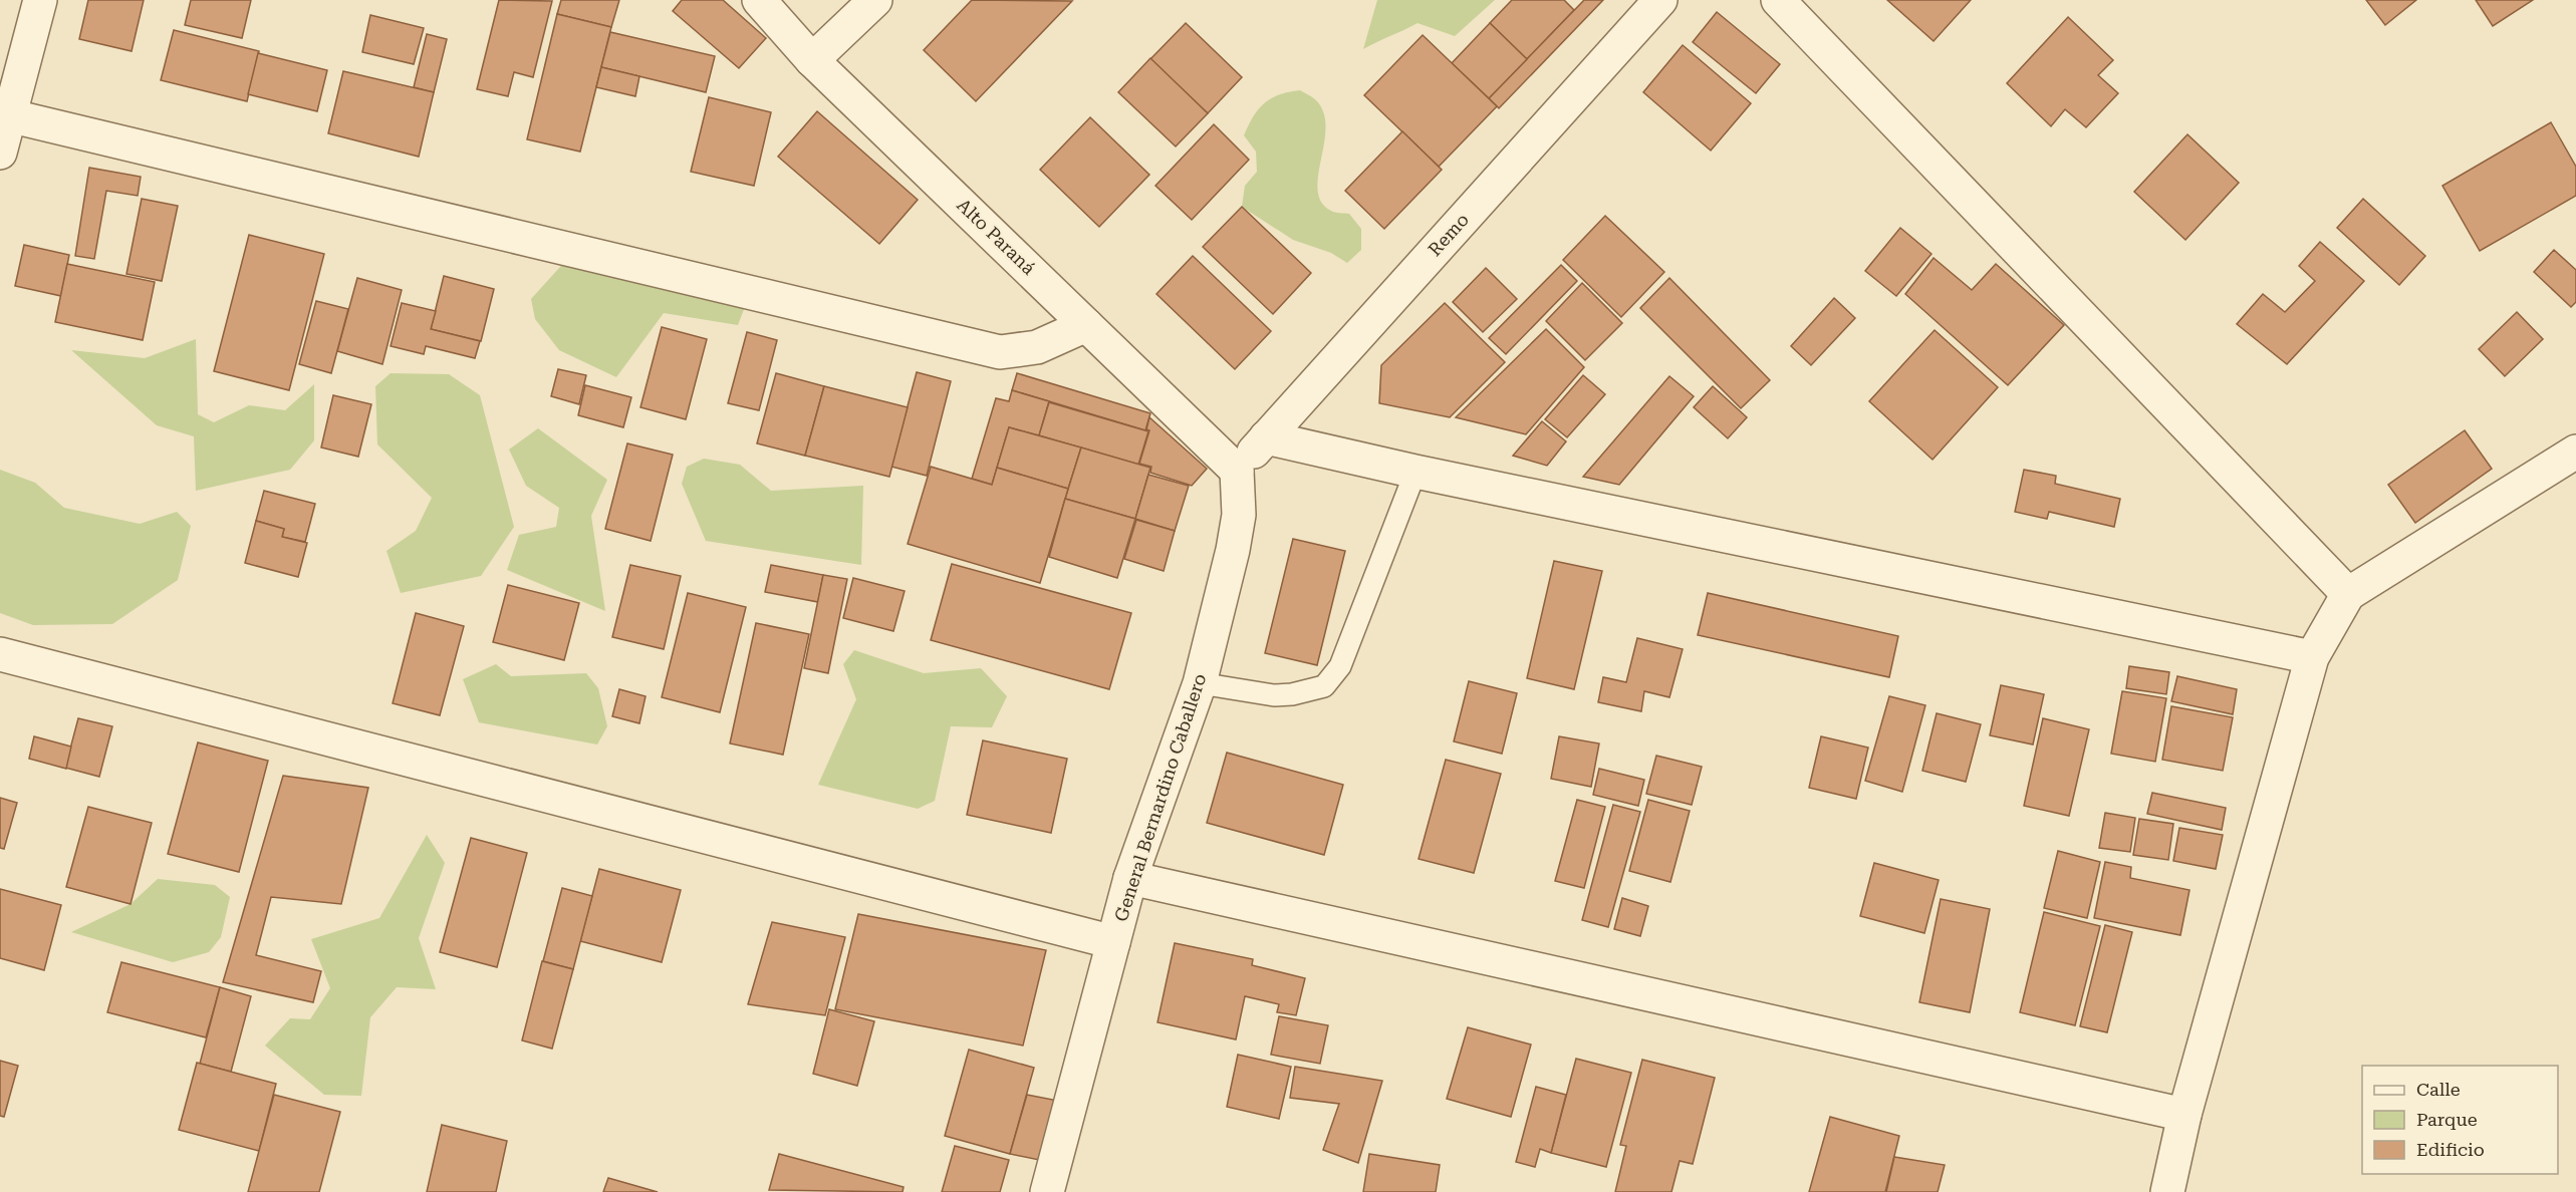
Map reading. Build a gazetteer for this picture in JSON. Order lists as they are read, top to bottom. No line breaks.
{"streets":{"street":["Remo","Alto Paraná","General Bernardino Caballero"]},"crossings":[["Remo","Alto Paraná"],["Remo","General Bernardino Caballero"],["Alto Paraná","General Bernardino Caballero"]],"legend":["Calle","Parque","Edificio"]}
